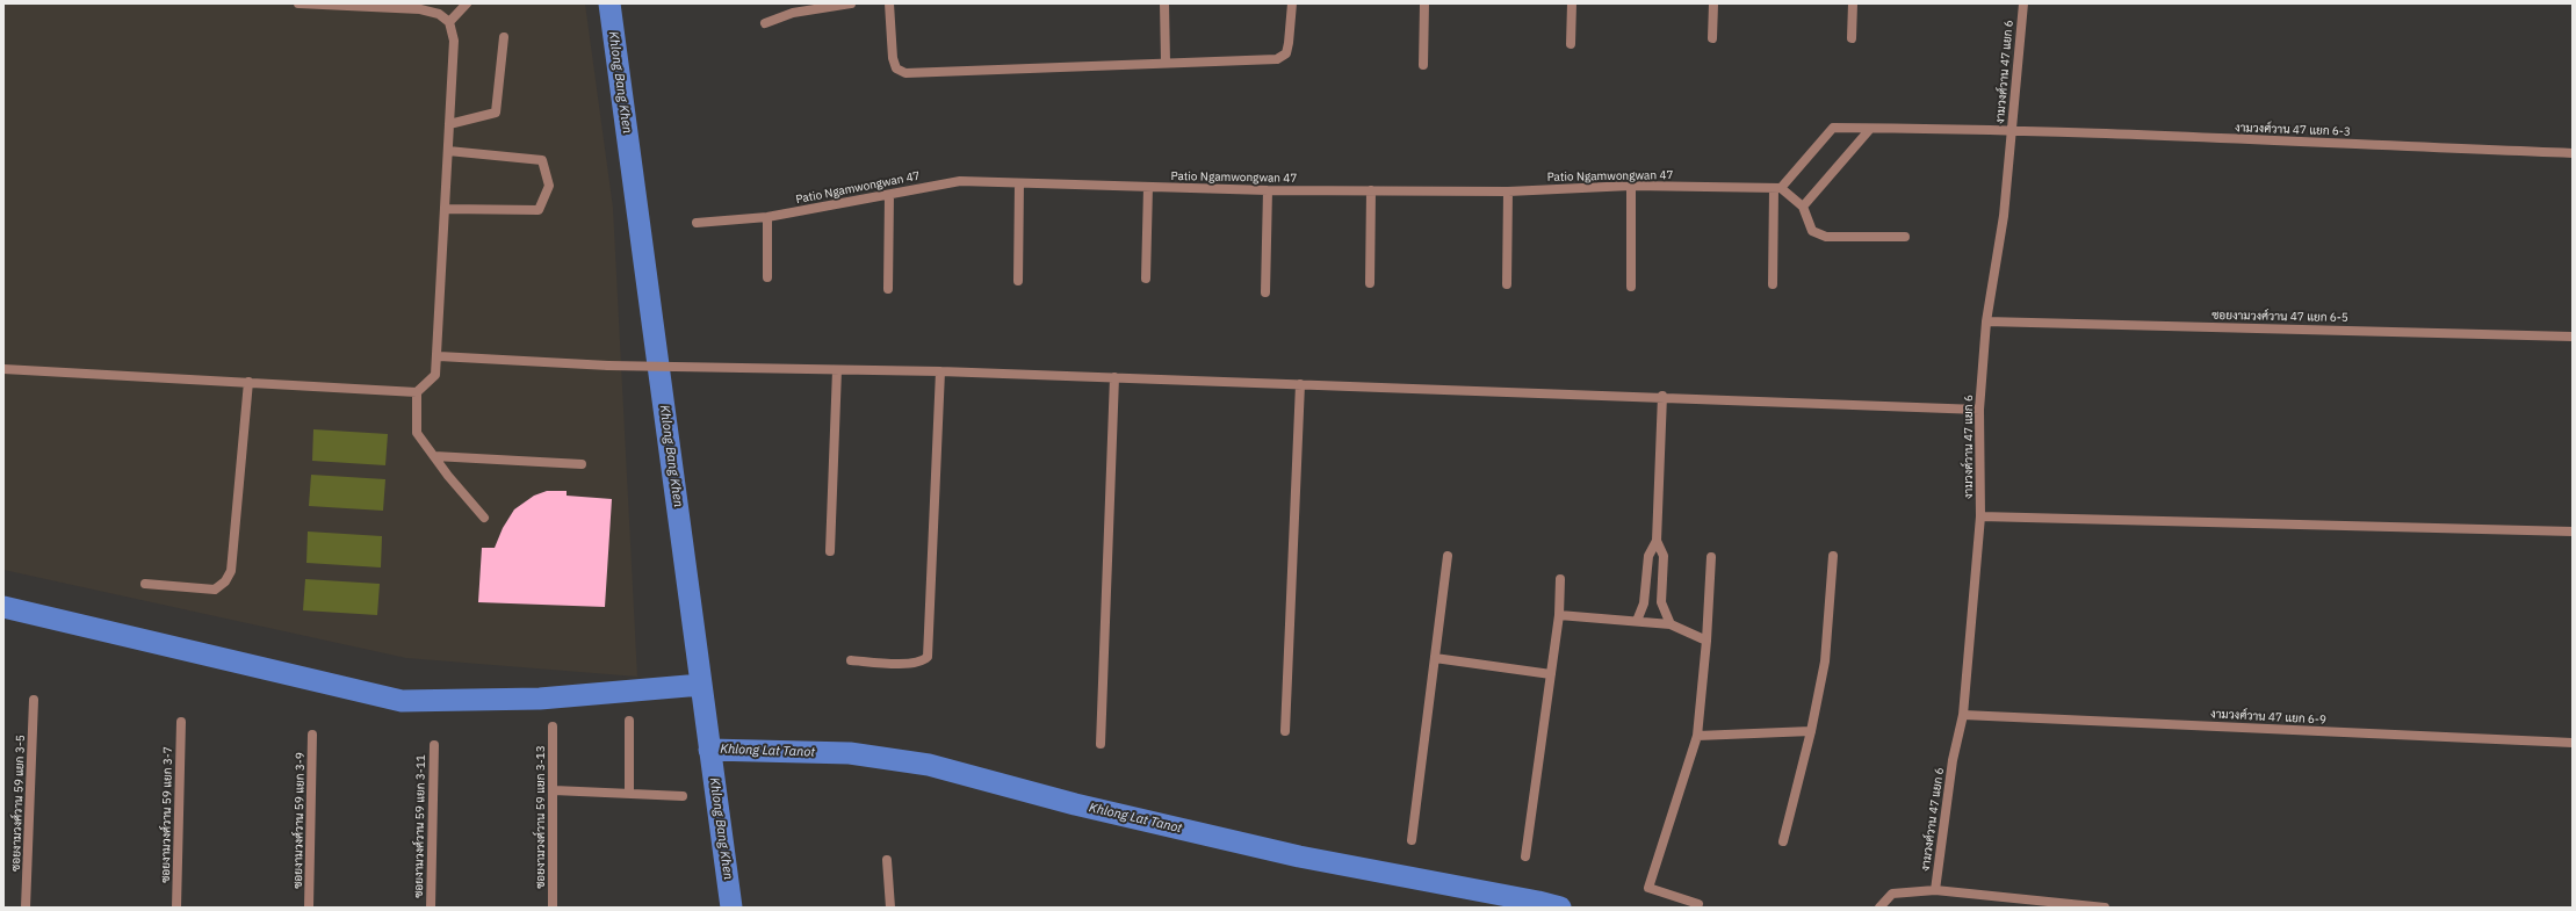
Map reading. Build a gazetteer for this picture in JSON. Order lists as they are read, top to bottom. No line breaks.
{"streets":{"street":["งามวงศ์วาน 47 แยก 6","งามวงศ์วาน 47 แยก 6-3","Patio Ngamwongwan 47","ซอยงามวงศ์วาน 47 แยก 6-5","งามวงศ์วาน 47 แยก 6-9","ซอยงามวงศ์วาน 59 แยก 3-5","ซอยงามวงศ์วาน 59 แยก 3-7","ซอยงามวงศ์วาน 59 แยก 3-13","ซอยงามวงศ์วาน 59 แยก 3-9","ซอยงามวงศ์วาน 59 แยก 3-11"]},"crossings":[["งามวงศ์วาน 47 แยก 6","งามวงศ์วาน 47 แยก 6-3"],["งามวงศ์วาน 47 แยก 6","ซอยงามวงศ์วาน 47 แยก 6-5"],["งามวงศ์วาน 47 แยก 6","งามวงศ์วาน 47 แยก 6-9"],["งามวงศ์วาน 47 แยก 6-3","Patio Ngamwongwan 47"]],"water":["Khlong Bang Khen","Khlong Lat Tanot"]}
